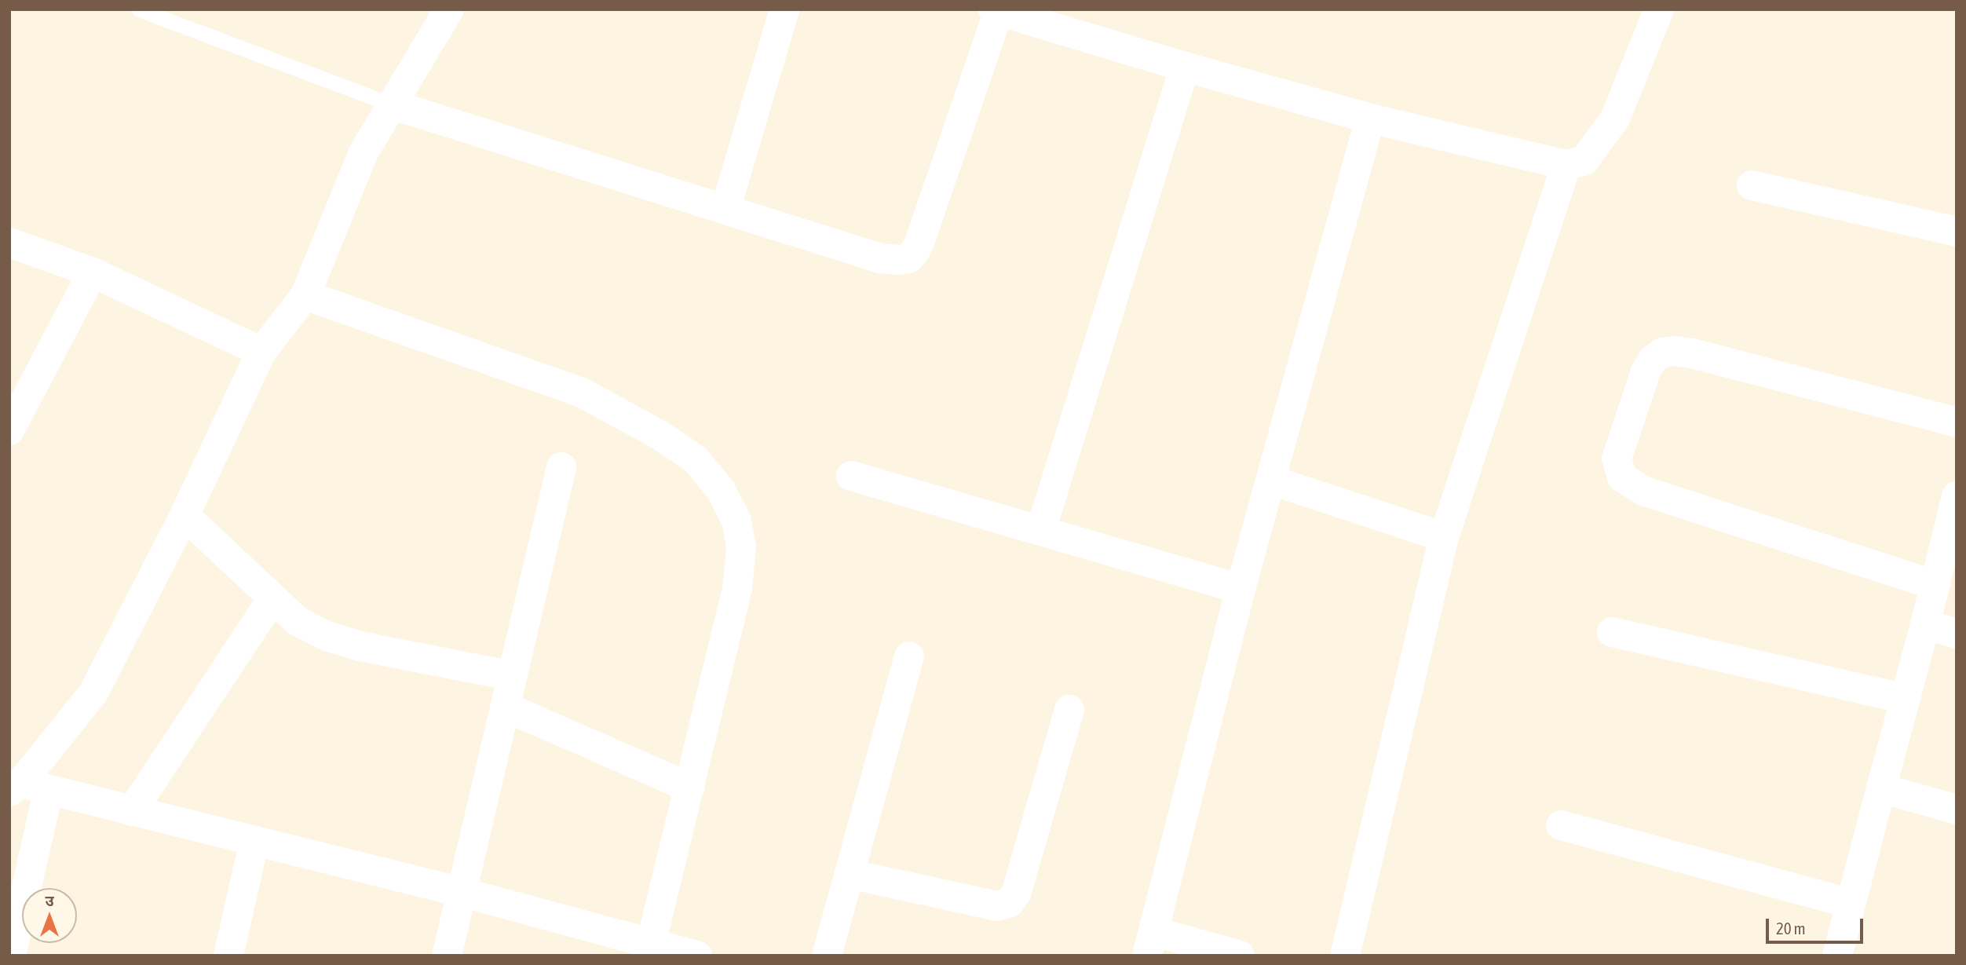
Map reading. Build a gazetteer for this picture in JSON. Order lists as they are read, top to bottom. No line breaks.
{"scale_bar":"20 m","north":"top"}
